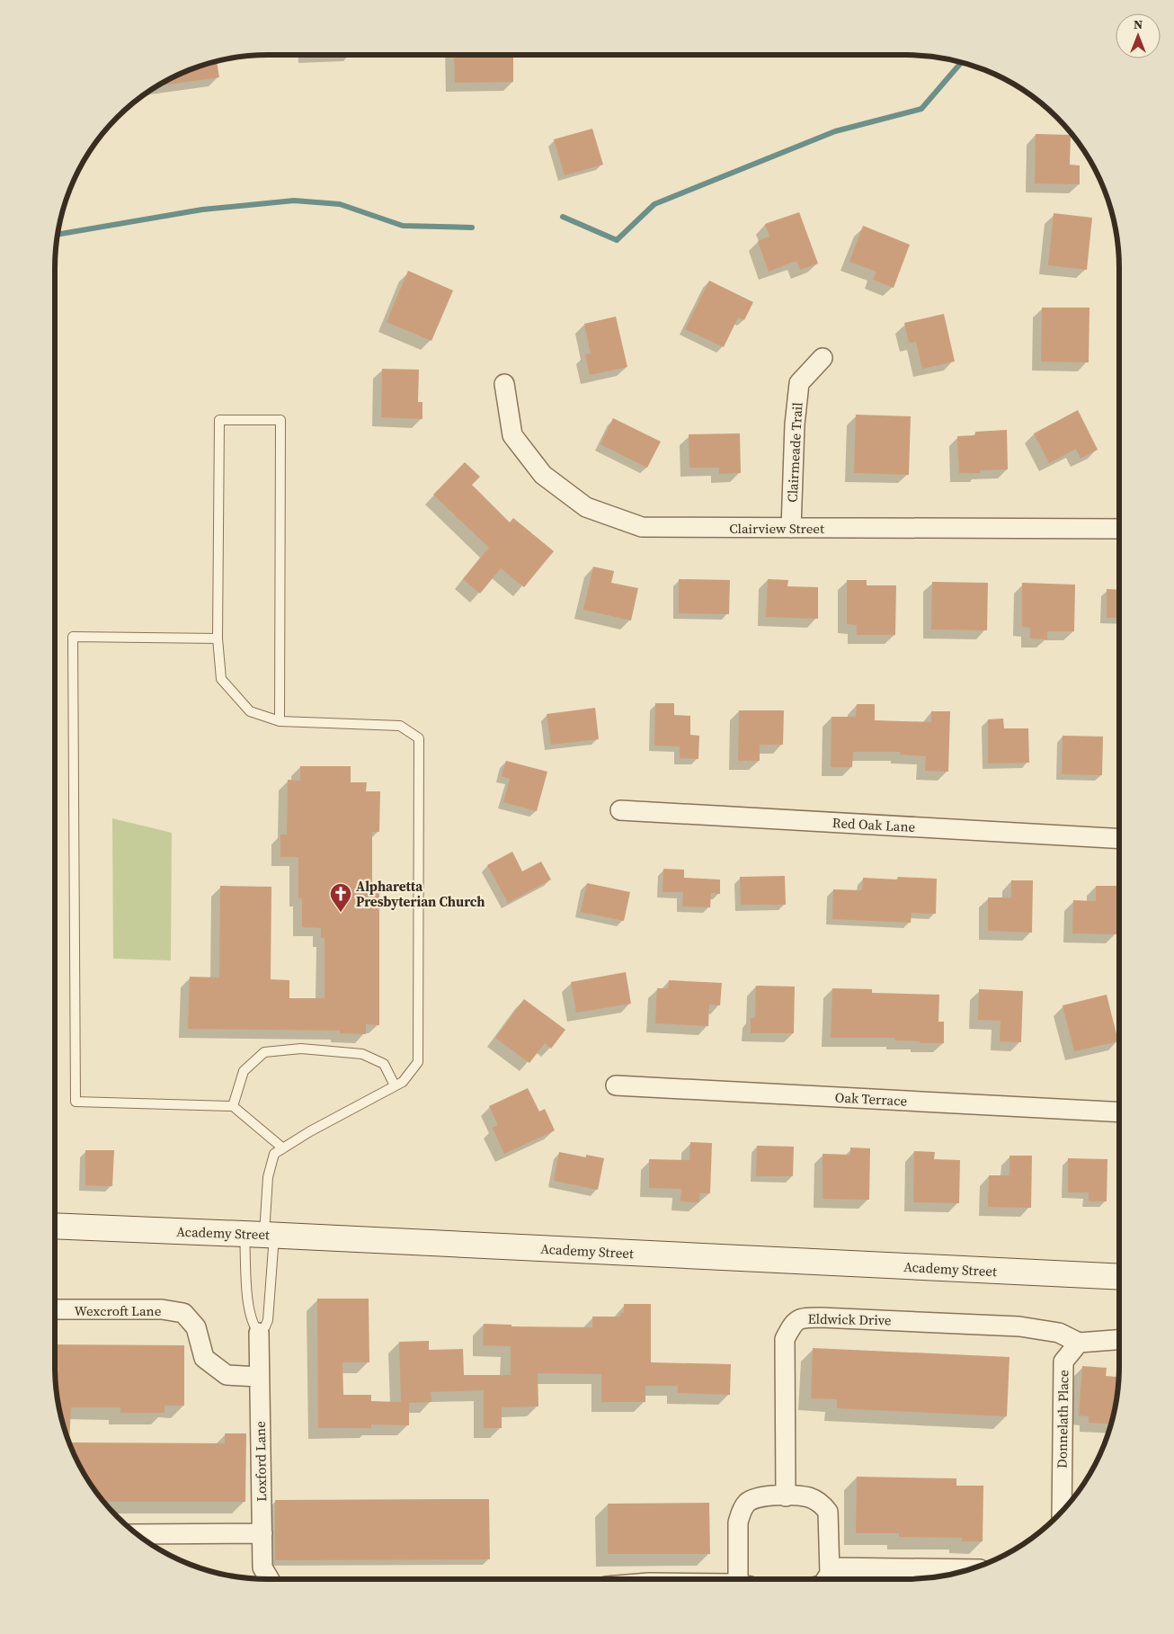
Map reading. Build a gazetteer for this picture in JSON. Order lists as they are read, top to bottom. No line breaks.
{"streets":{"street":["Clairmeade Trail","Clairview Street","Red Oak Lane","Oak Terrace","Academy Street","Wexcroft Lane","Eldwick Drive","Donnelath Place","Loxford Lane"]},"crossings":[["Clairmeade Trail","Clairview Street"],["Wexcroft Lane","Loxford Lane"],["Eldwick Drive","Donnelath Place"]],"places":{"church":["Alpharetta Presbyterian Church"]},"north":"top"}
